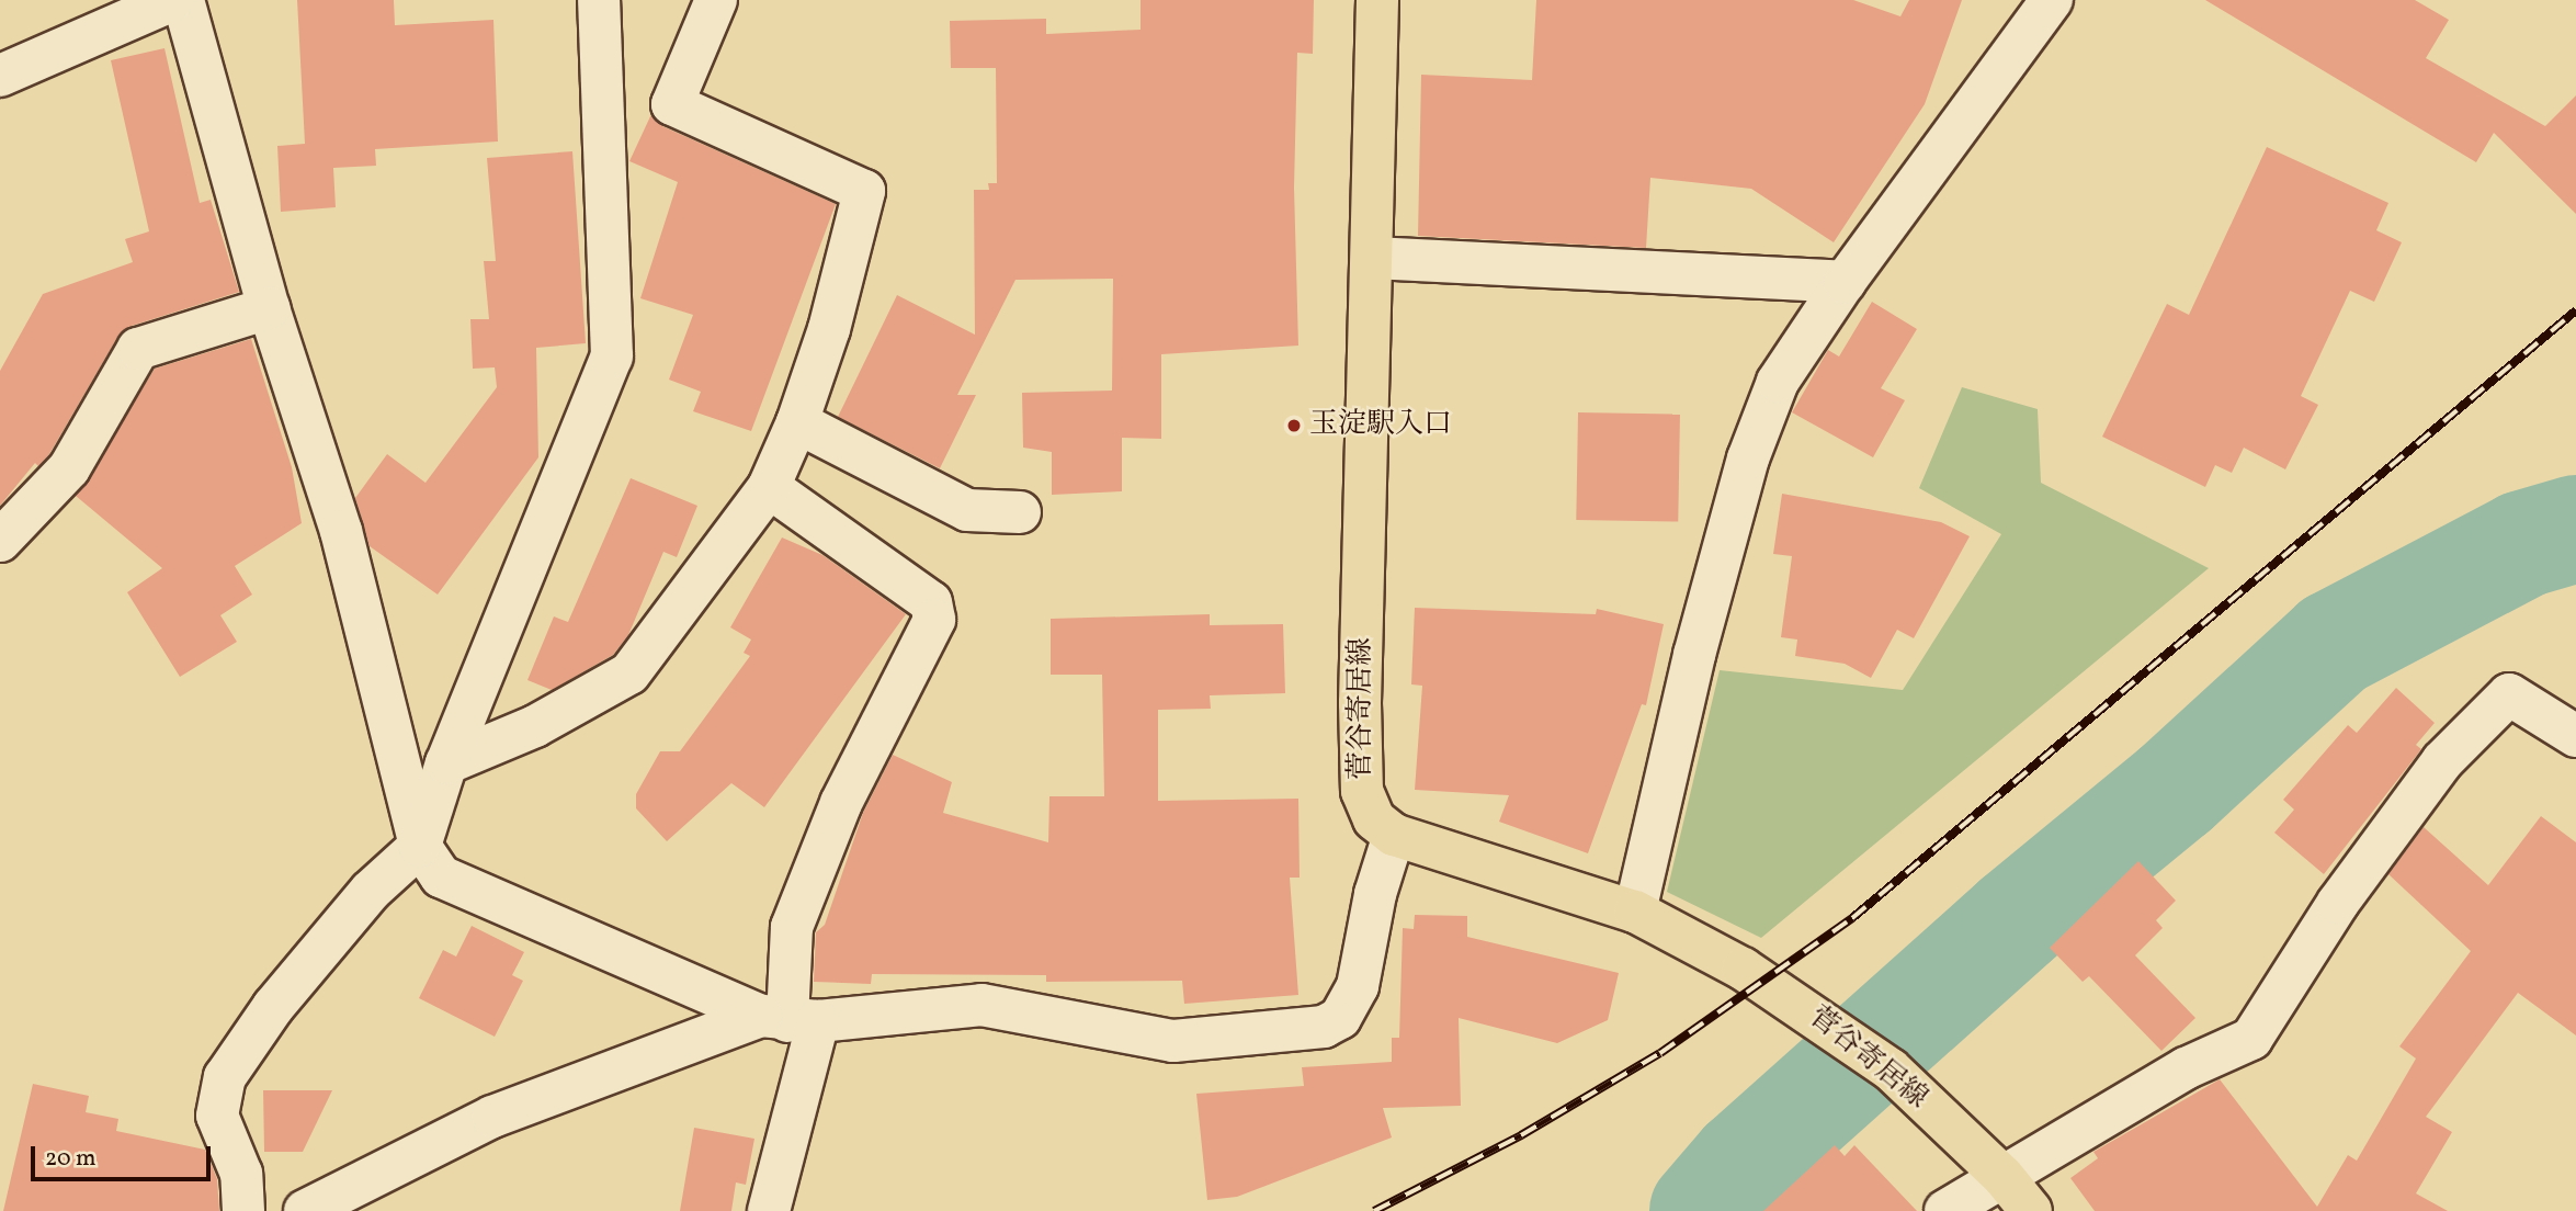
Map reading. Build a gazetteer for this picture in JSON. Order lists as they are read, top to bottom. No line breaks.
{"streets":{"main road":["菅谷寄居線"]},"places":["玉淀駅入口"],"scale_bar":"20 m"}
